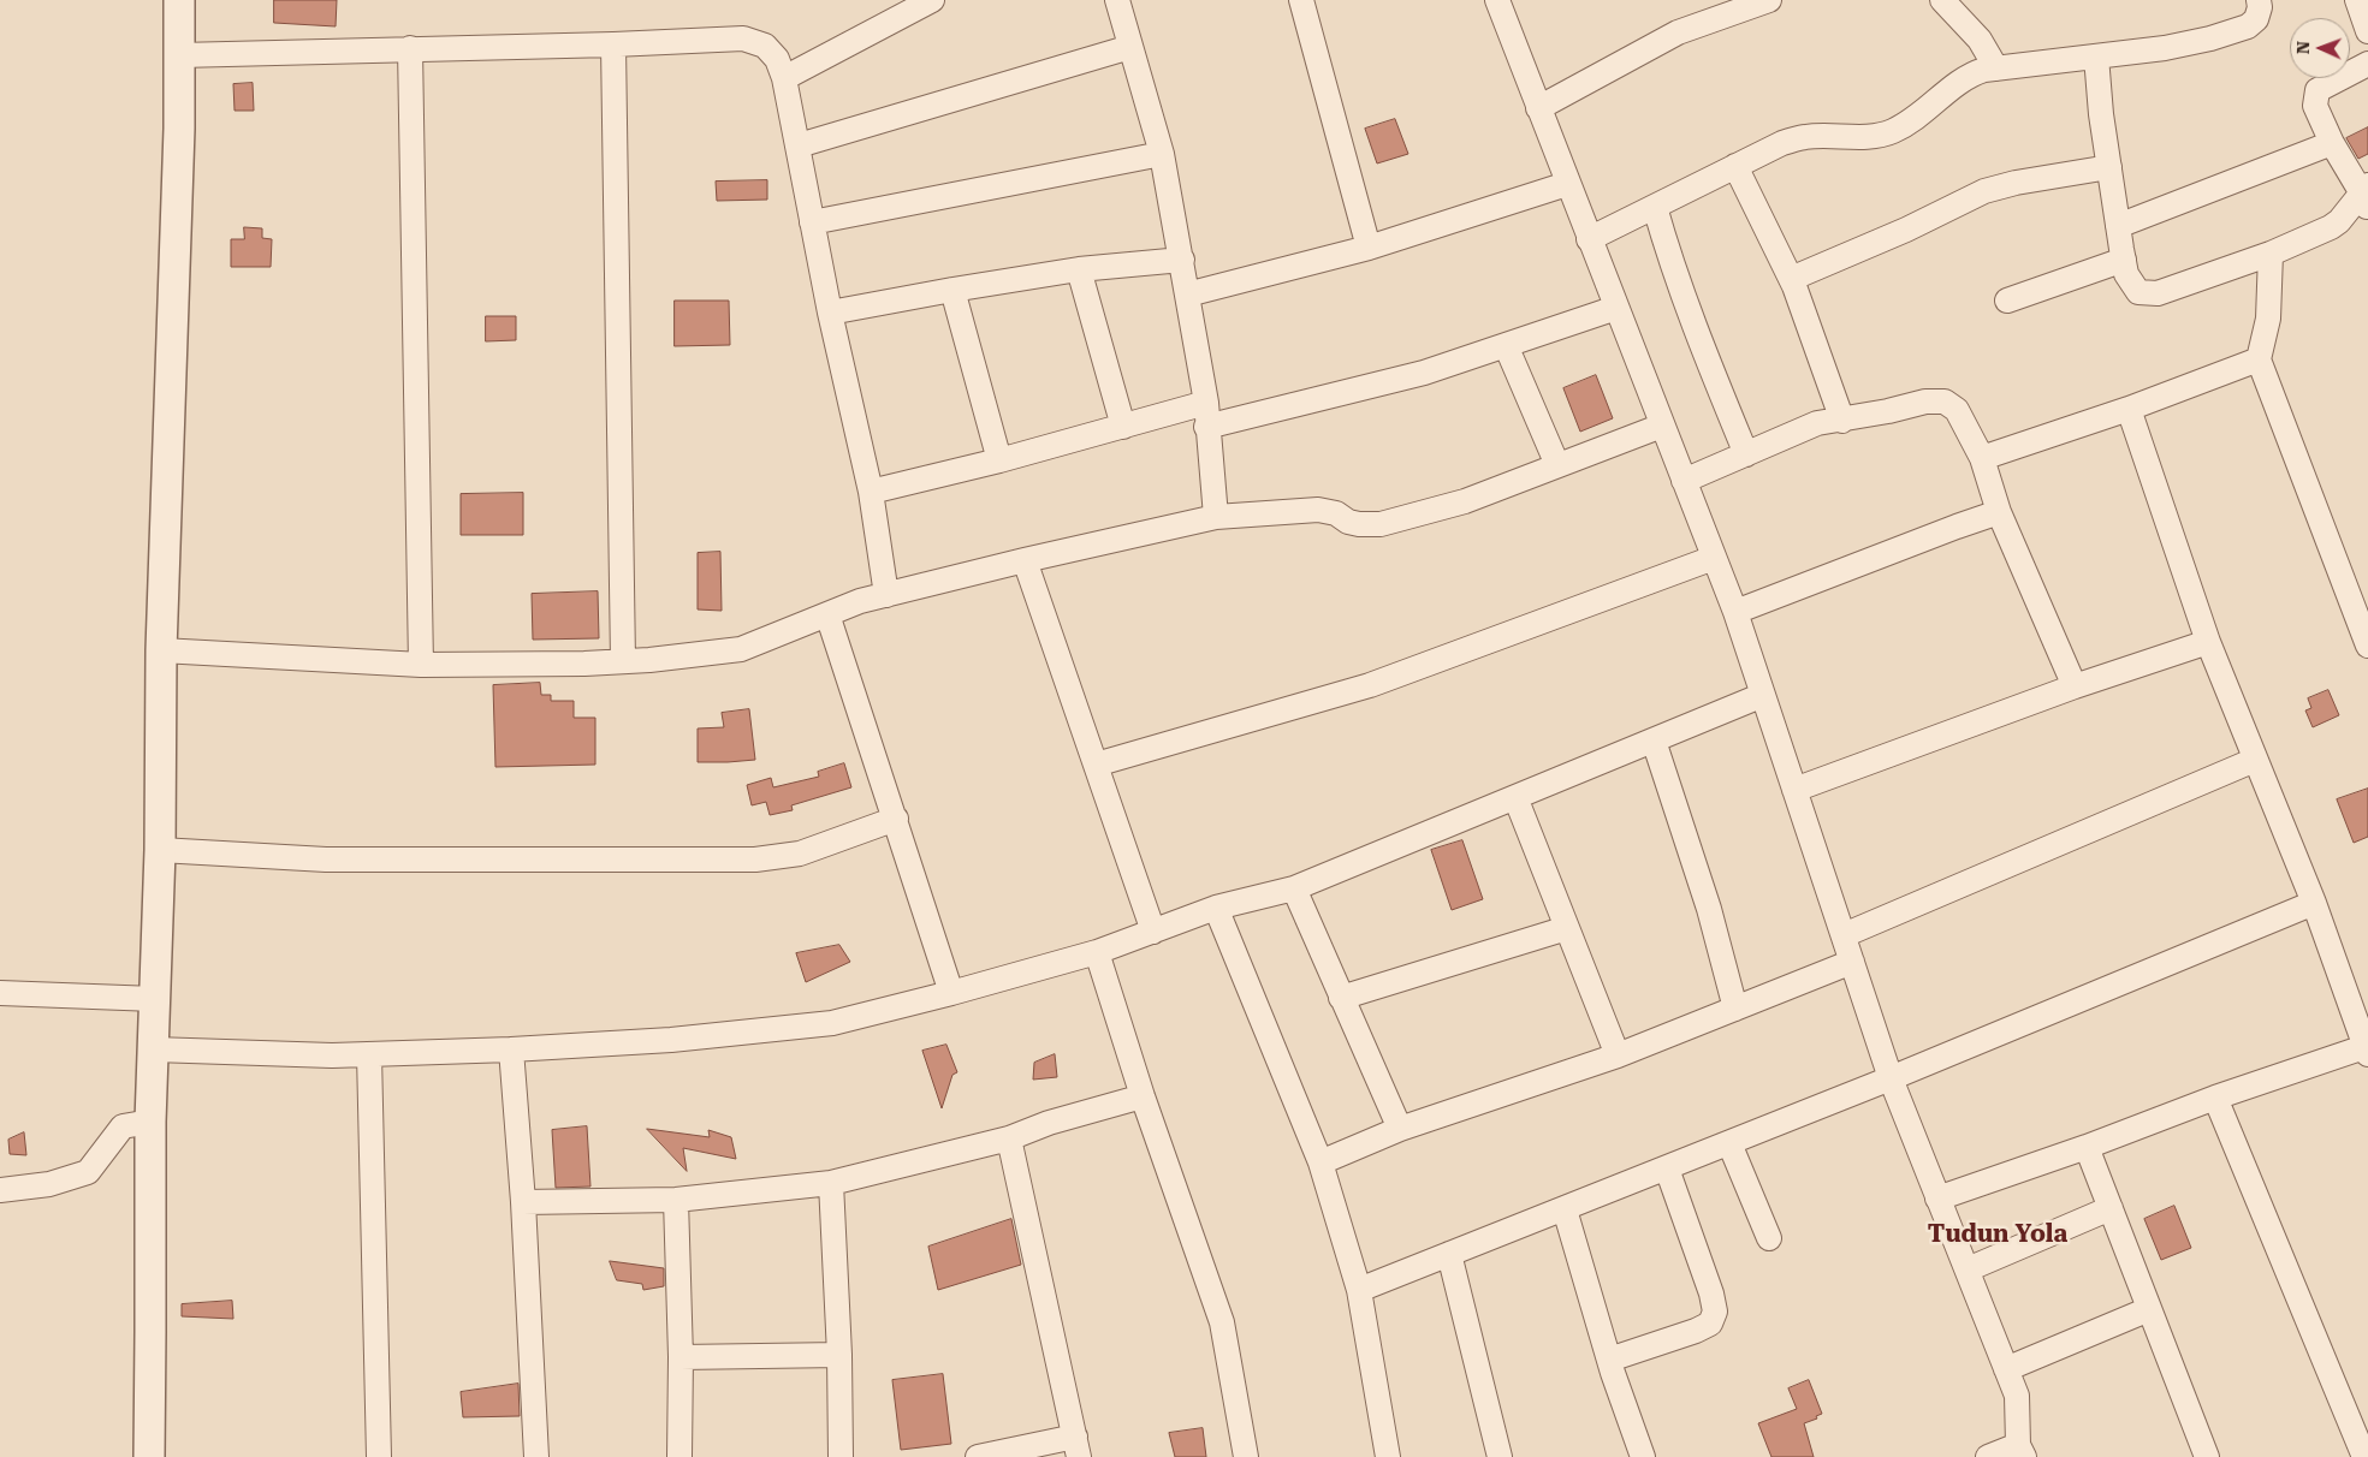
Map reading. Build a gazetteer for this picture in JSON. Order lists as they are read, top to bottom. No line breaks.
{"districts":["Tudun Yola"],"north":"left"}
